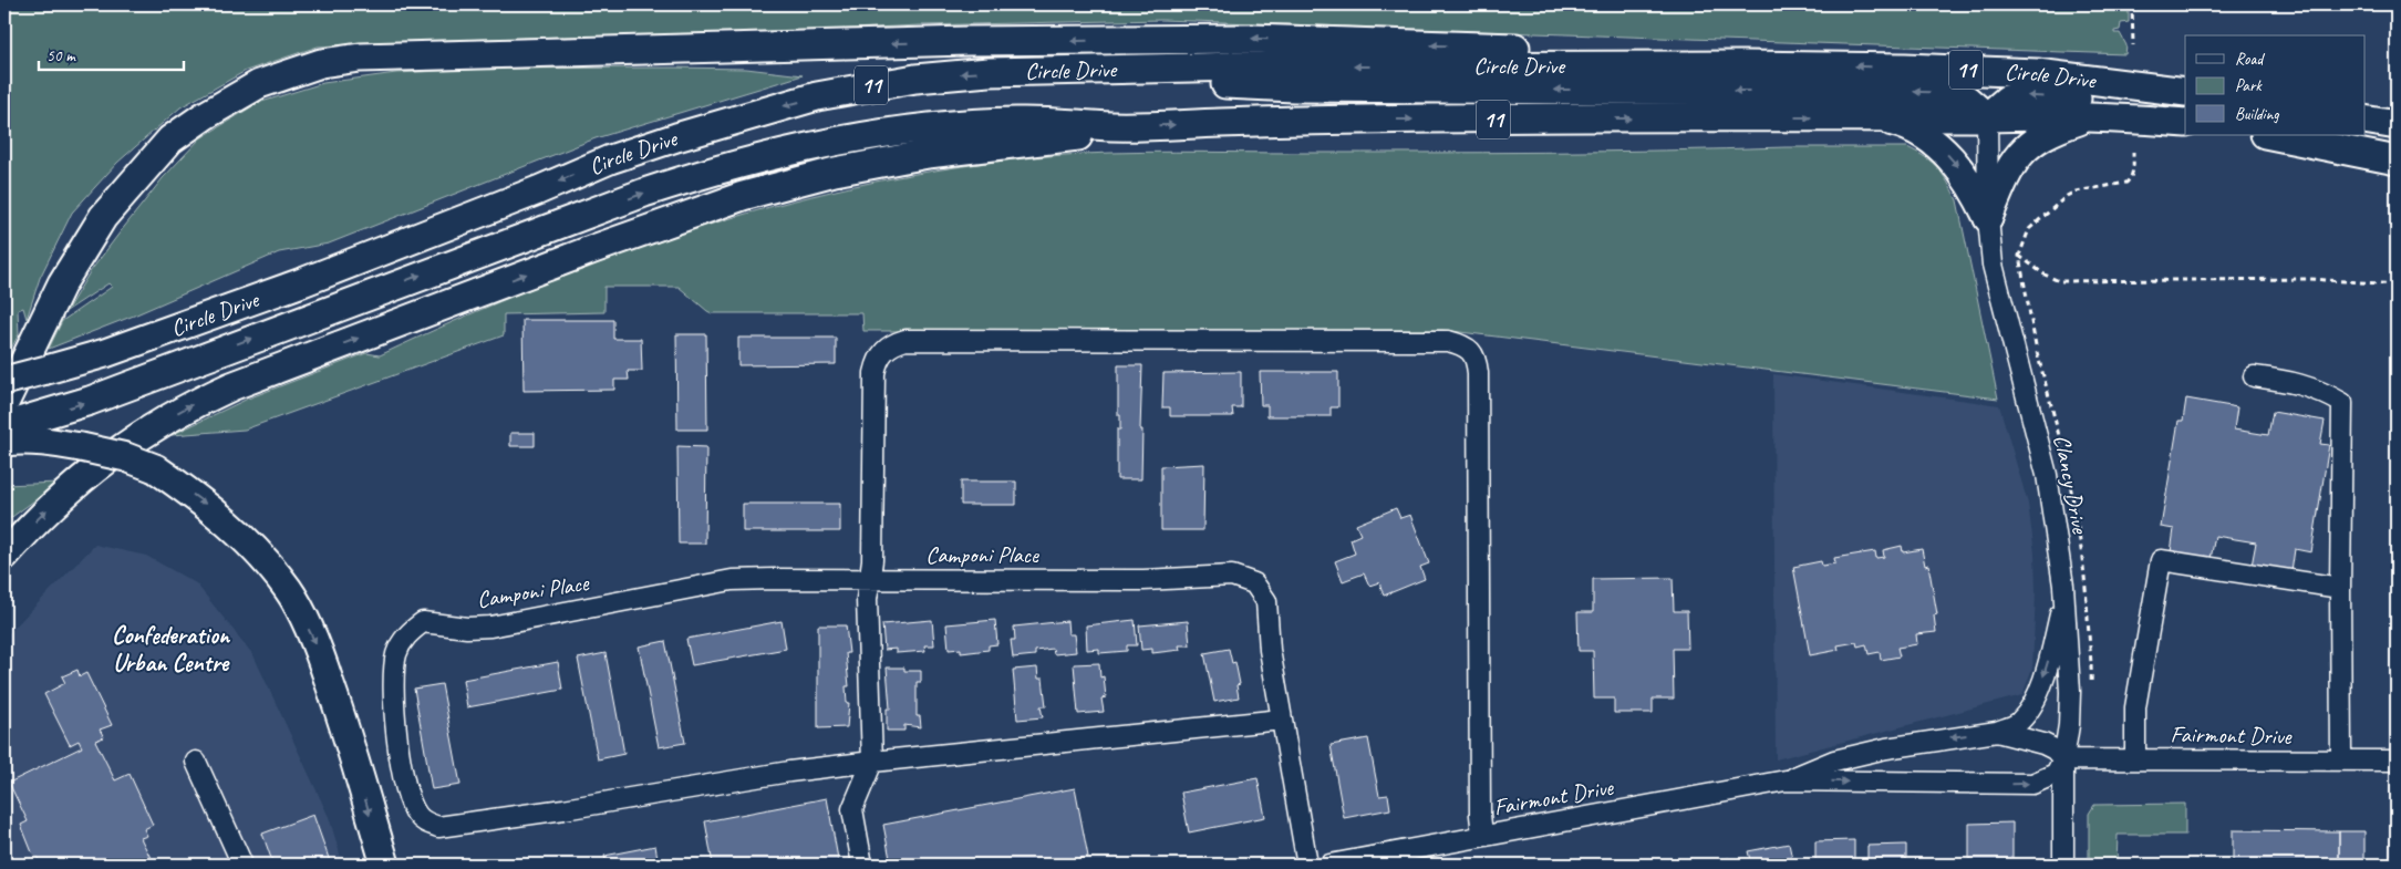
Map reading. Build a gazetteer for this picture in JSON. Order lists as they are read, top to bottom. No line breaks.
{"streets":{"highway":["Circle Drive","11"],"street":["Clancy Drive","Camponi Place","Fairmont Drive"]},"crossings":[["Circle Drive","Clancy Drive"],["Clancy Drive","Fairmont Drive"]],"districts":["Confederation Urban Centre"],"legend":["Road","Park","Building"],"scale_bar":"50 m"}
